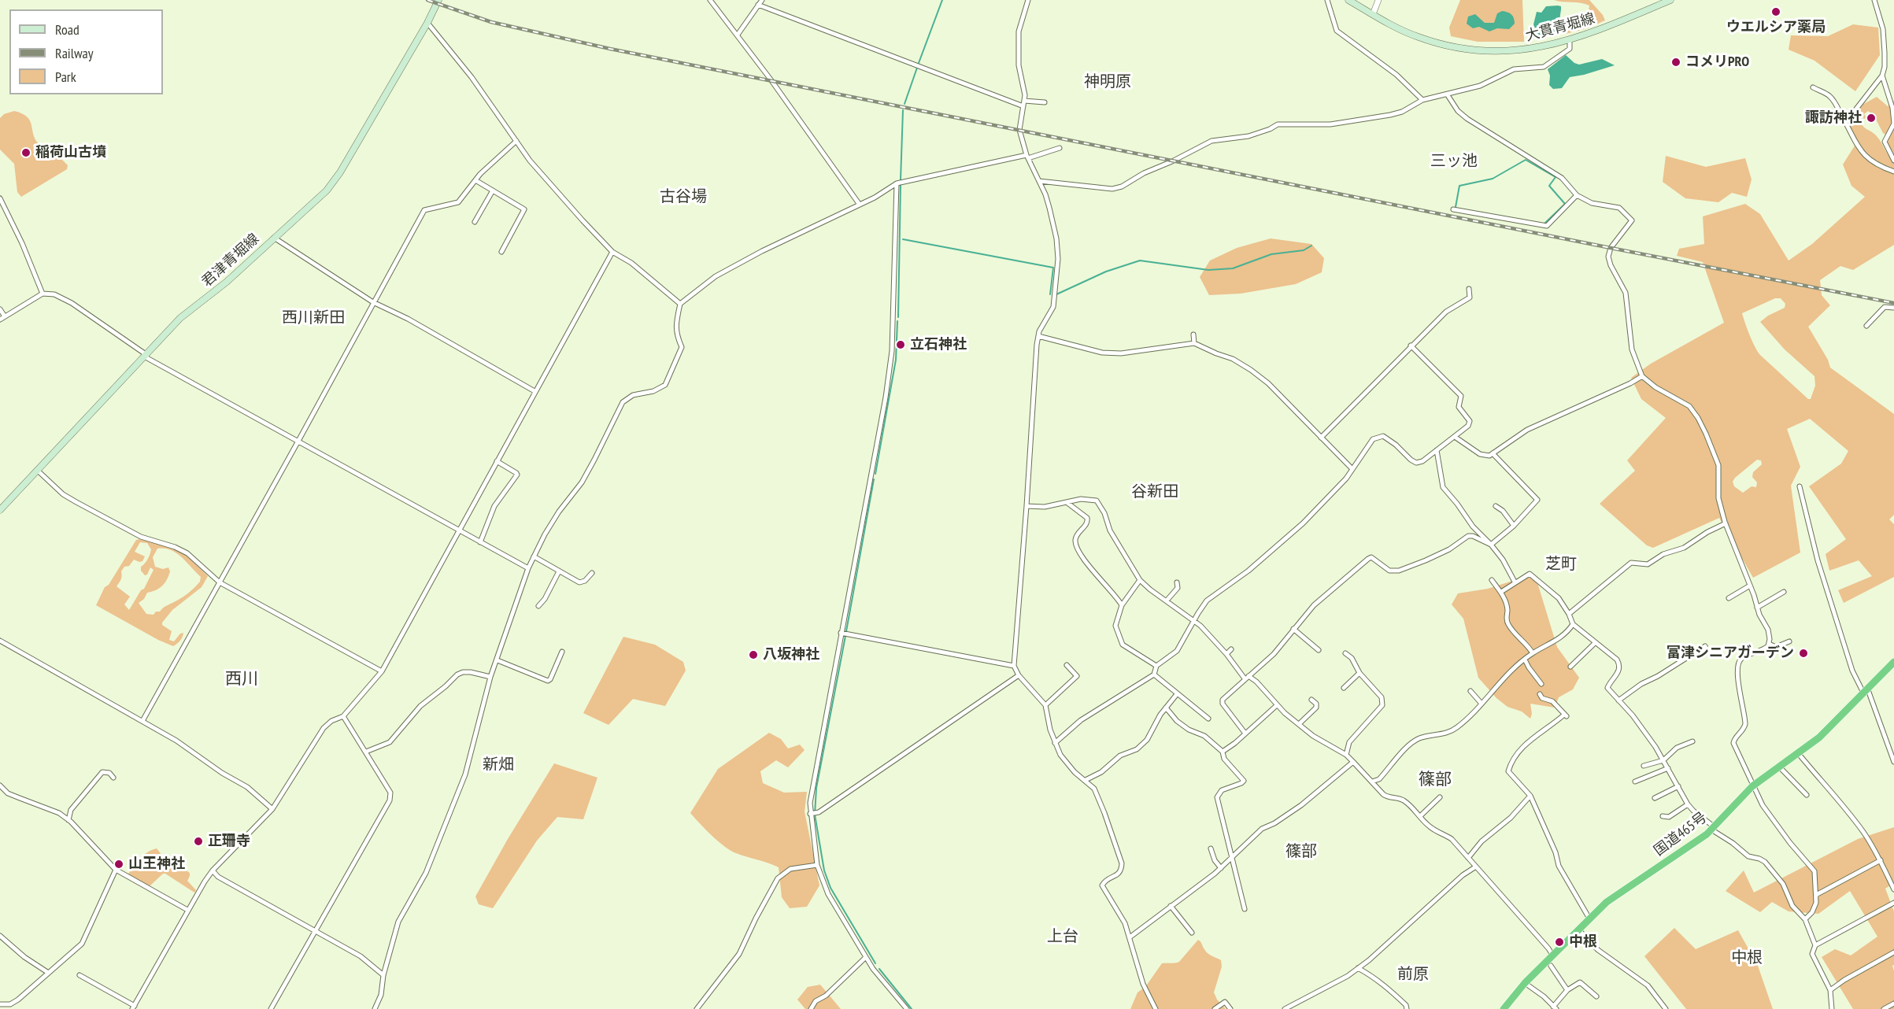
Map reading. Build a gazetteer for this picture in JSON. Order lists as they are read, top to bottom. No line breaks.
{"streets":{"highway":["国道465号"],"main road":["大貫青堀線","君津青堀線"]},"districts":["神明原","三ッ池","古谷場","西川新田","谷新田","芝町","西川","新畑","篠部","篠部","上台","中根","前原"],"places":["ウエルシア薬局","コメリPRO","諏訪神社","稲荷山古墳","立石神社","富津シニアガーデン","八坂神社","正珊寺","山王神社","中根"],"legend":["Road","Railway","Park"]}
